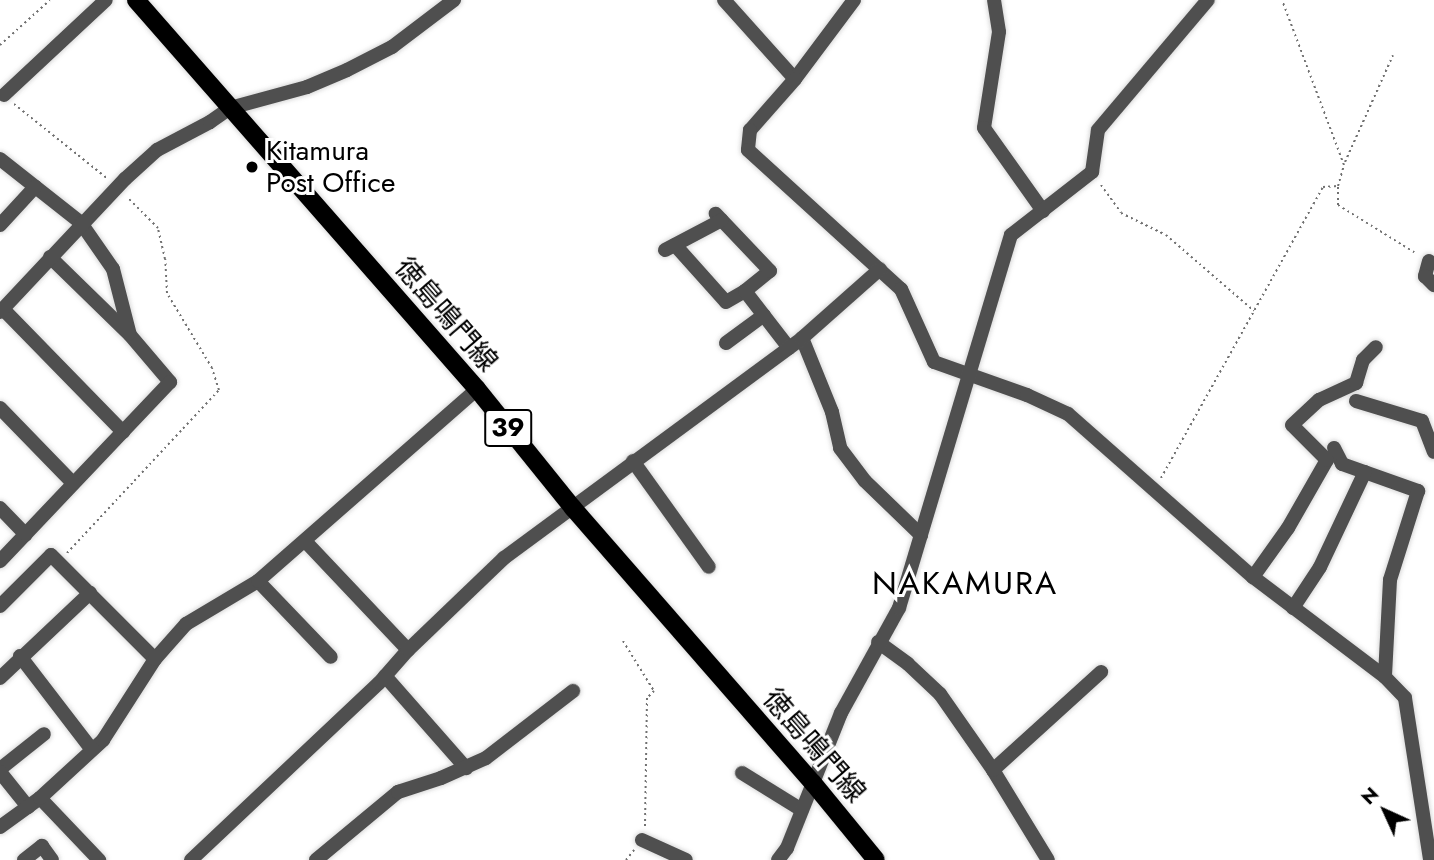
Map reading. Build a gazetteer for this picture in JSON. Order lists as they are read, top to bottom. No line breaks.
{"streets":{"main road":["徳島鳴門線","39"]},"districts":["NAKAMURA"],"places":["Kitamura Post Office"],"north":"top left"}
